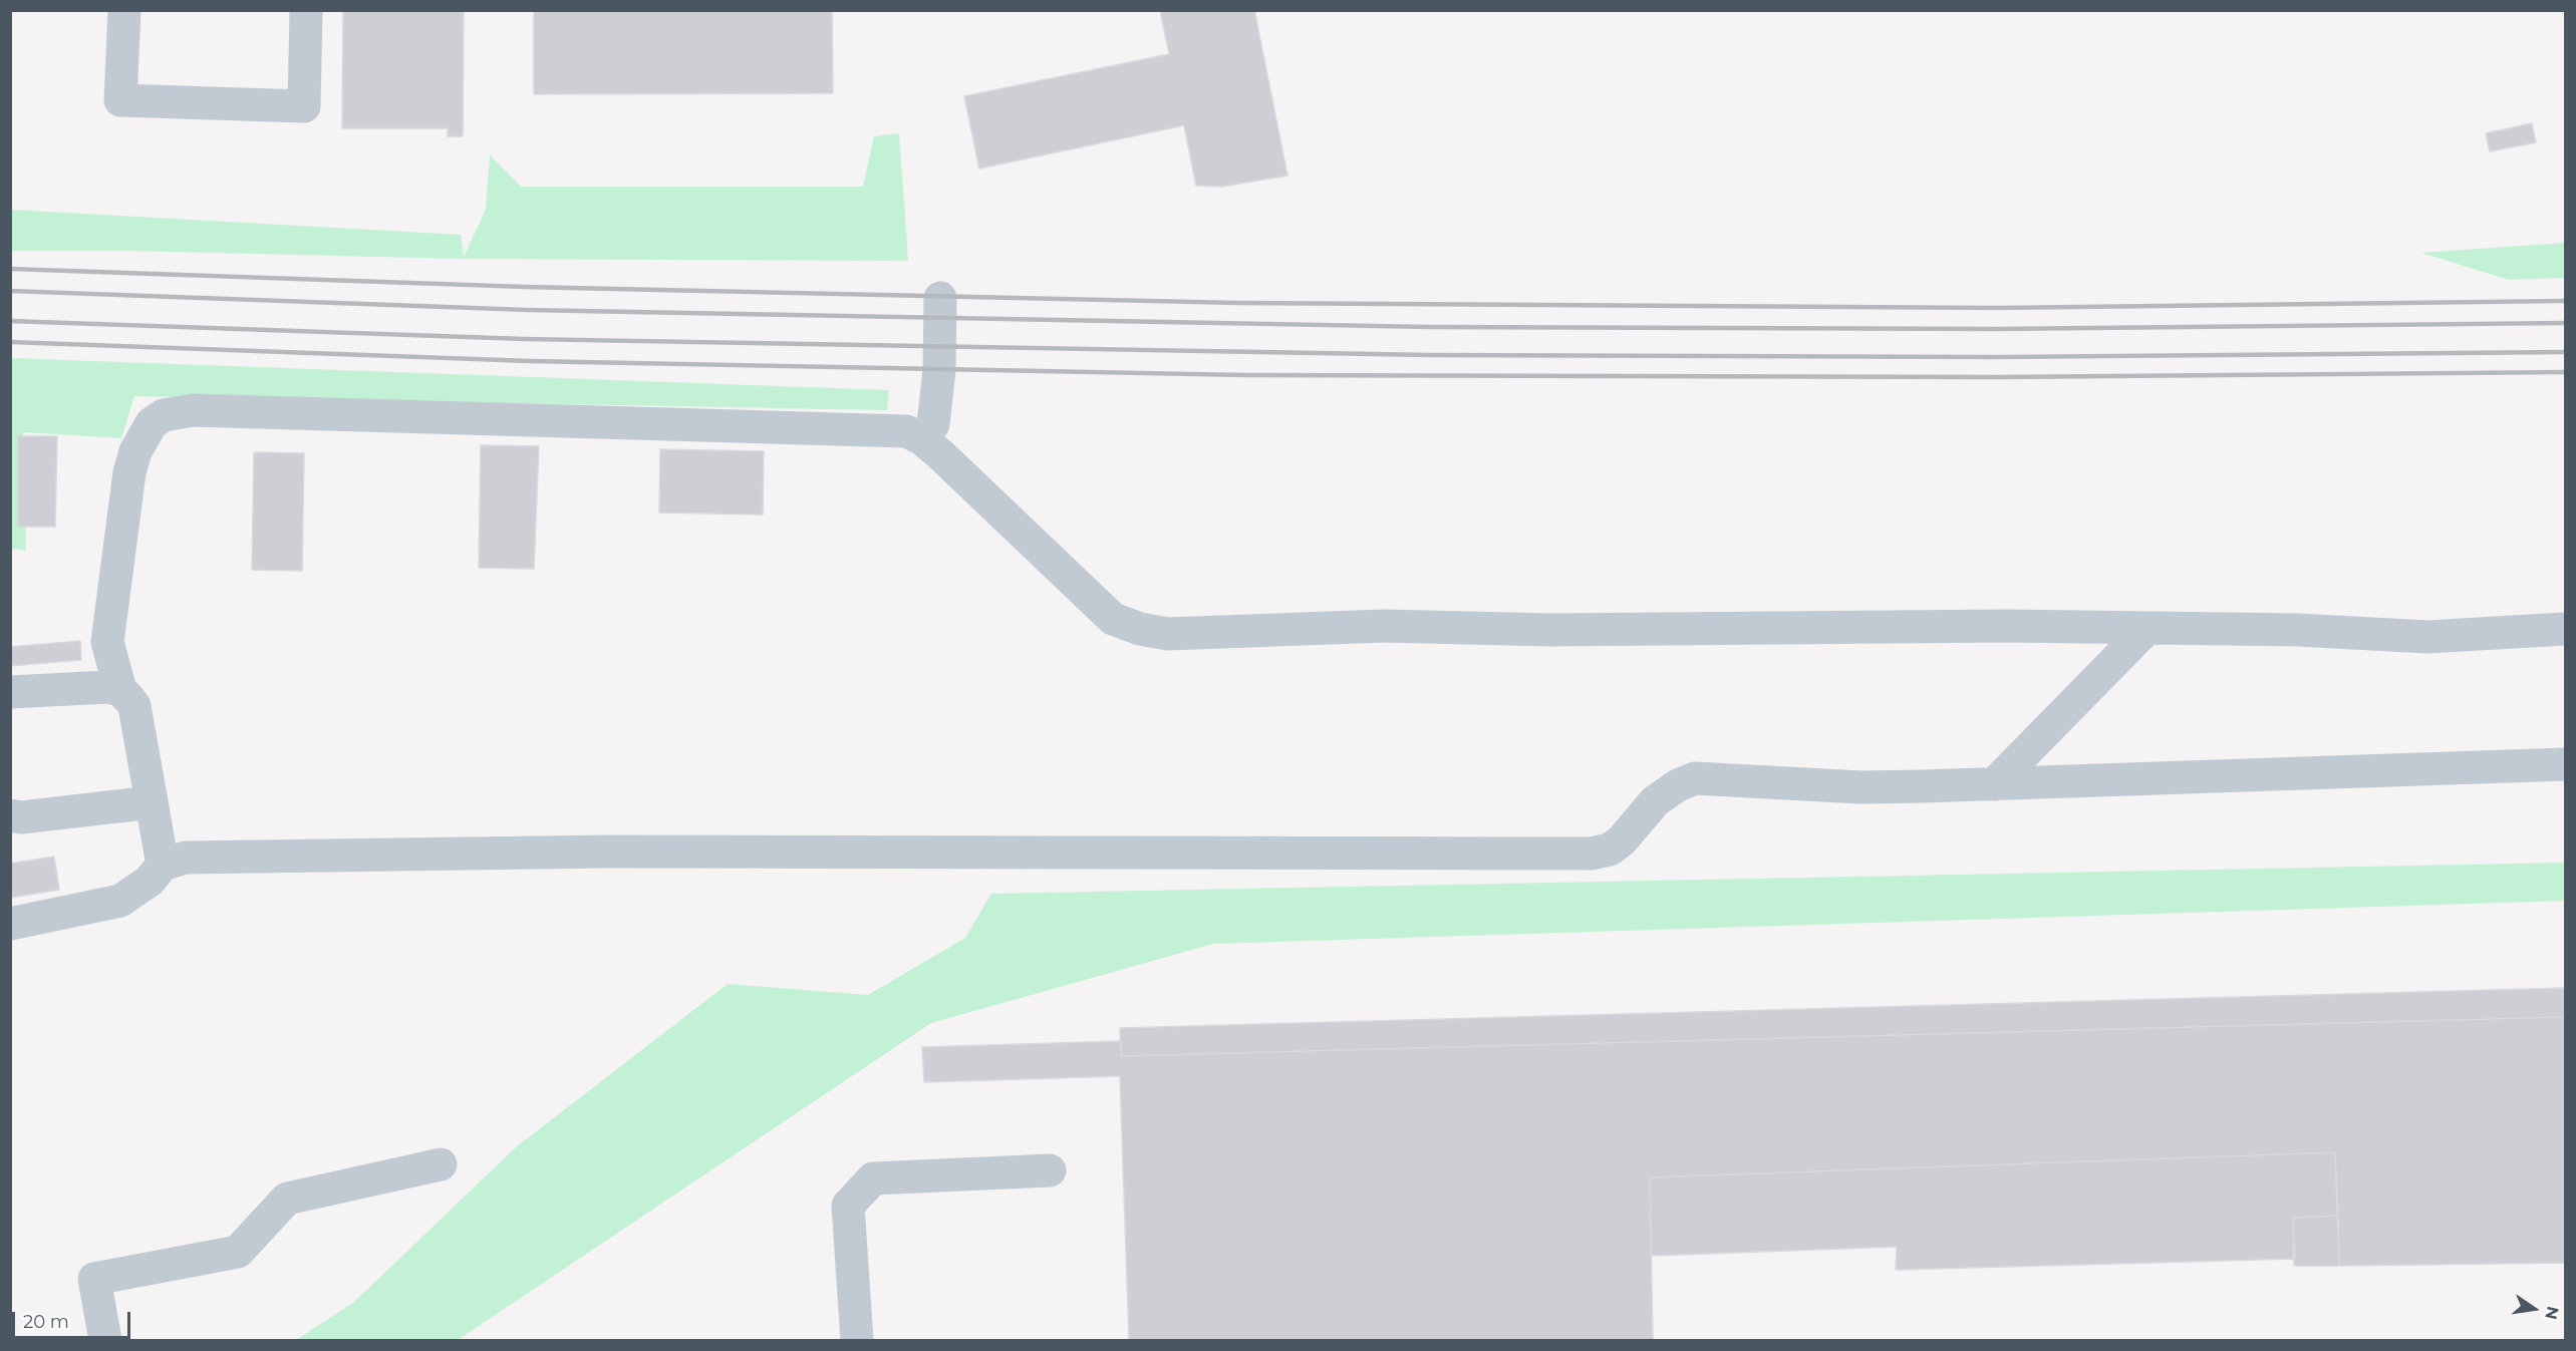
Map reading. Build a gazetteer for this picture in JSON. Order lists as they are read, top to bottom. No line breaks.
{"scale_bar":"20 m","north":"right"}
